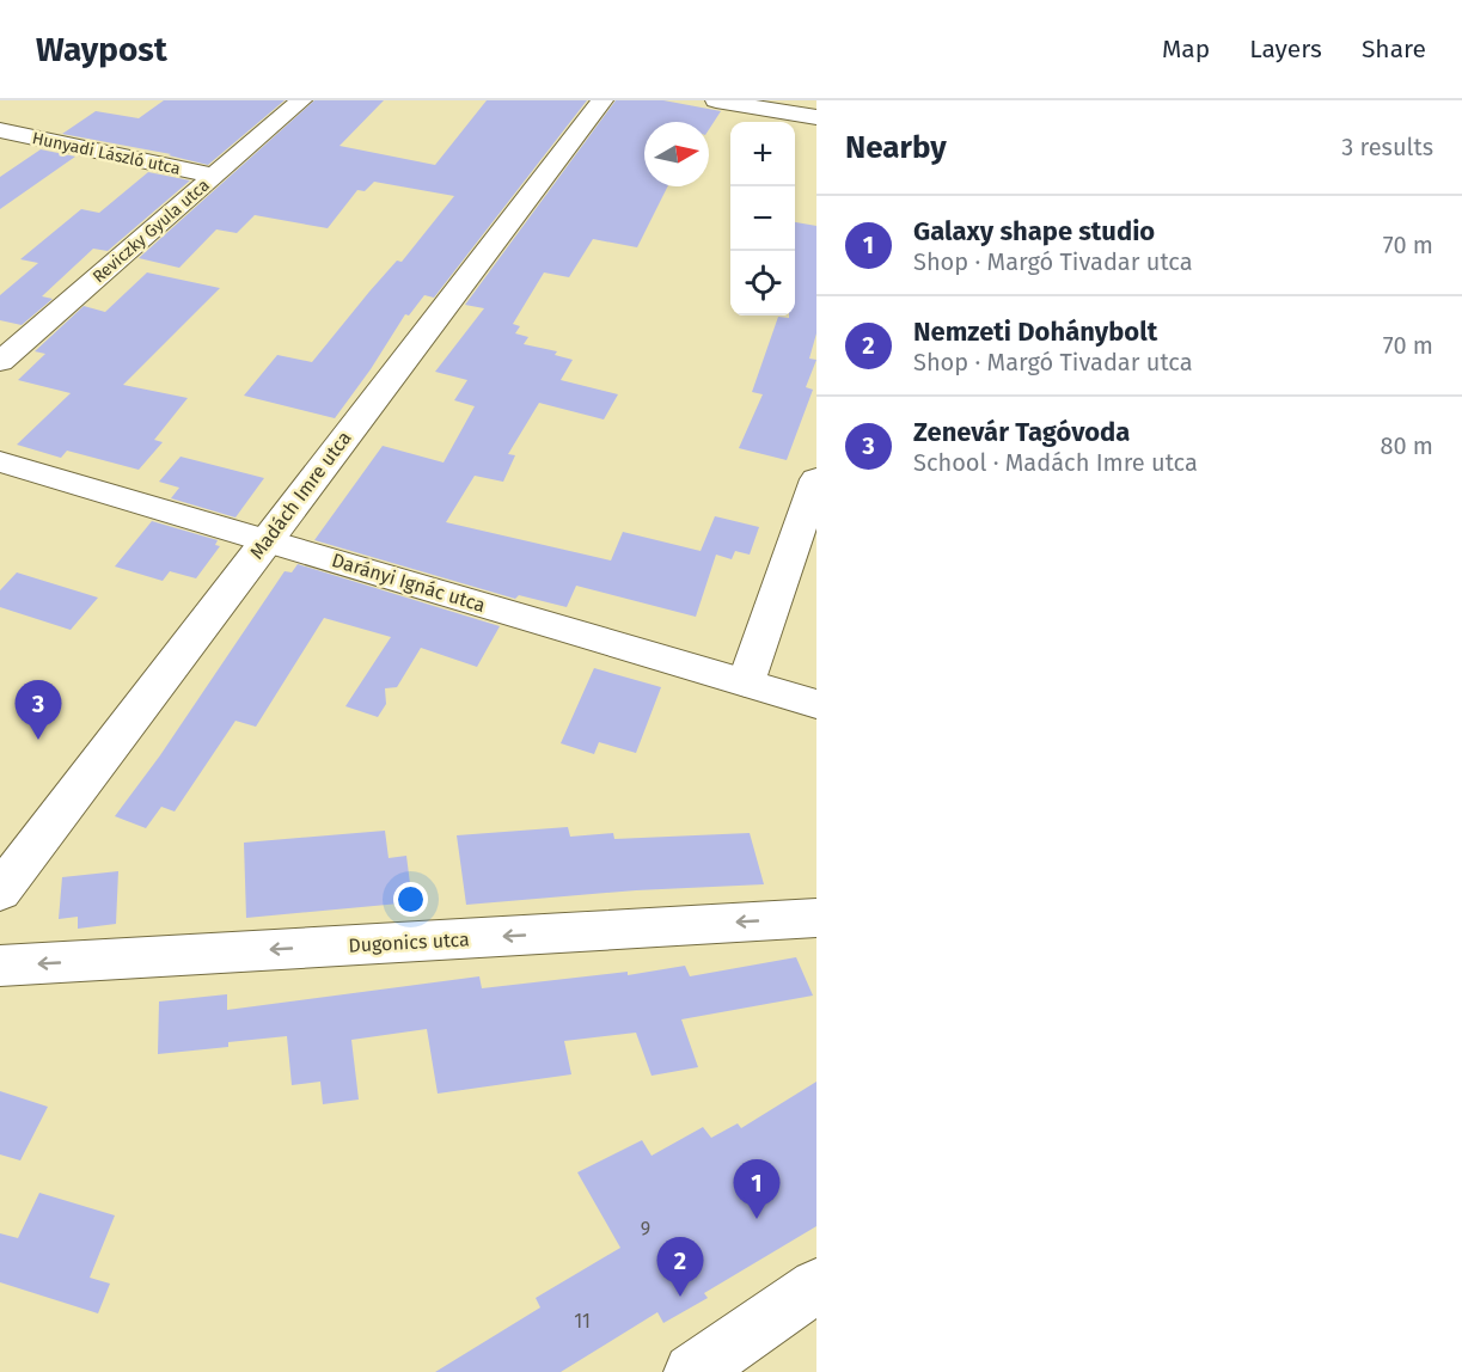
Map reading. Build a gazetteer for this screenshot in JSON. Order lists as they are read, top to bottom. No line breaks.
{"streets":{"street":["Hunyadi László utca","Reviczky Gyula utca","Madách Imre utca","Darányi Ignác utca","Dugonics utca"]},"crossings":[["Hunyadi László utca","Reviczky Gyula utca"],["Madách Imre utca","Darányi Ignác utca"]],"one_way":["Dugonics utca"],"house_numbers":["9","11"],"north":"right","page":{"header":"Waypost","nav":["Map","Layers","Share"],"heading":["Nearby","3 results"],"map_buttons":["+","−"],"list":[{"mark":"1","name":"Galaxy shape studio","note":"Shop · Margó Tivadar utca","value":"70 m"},{"mark":"2","name":"Nemzeti Dohánybolt","note":"Shop · Margó Tivadar utca","value":"70 m"},{"mark":"3","name":"Zenevár Tagóvoda","note":"School · Madách Imre utca","value":"80 m"}],"pins":["3","1","2"]}}
